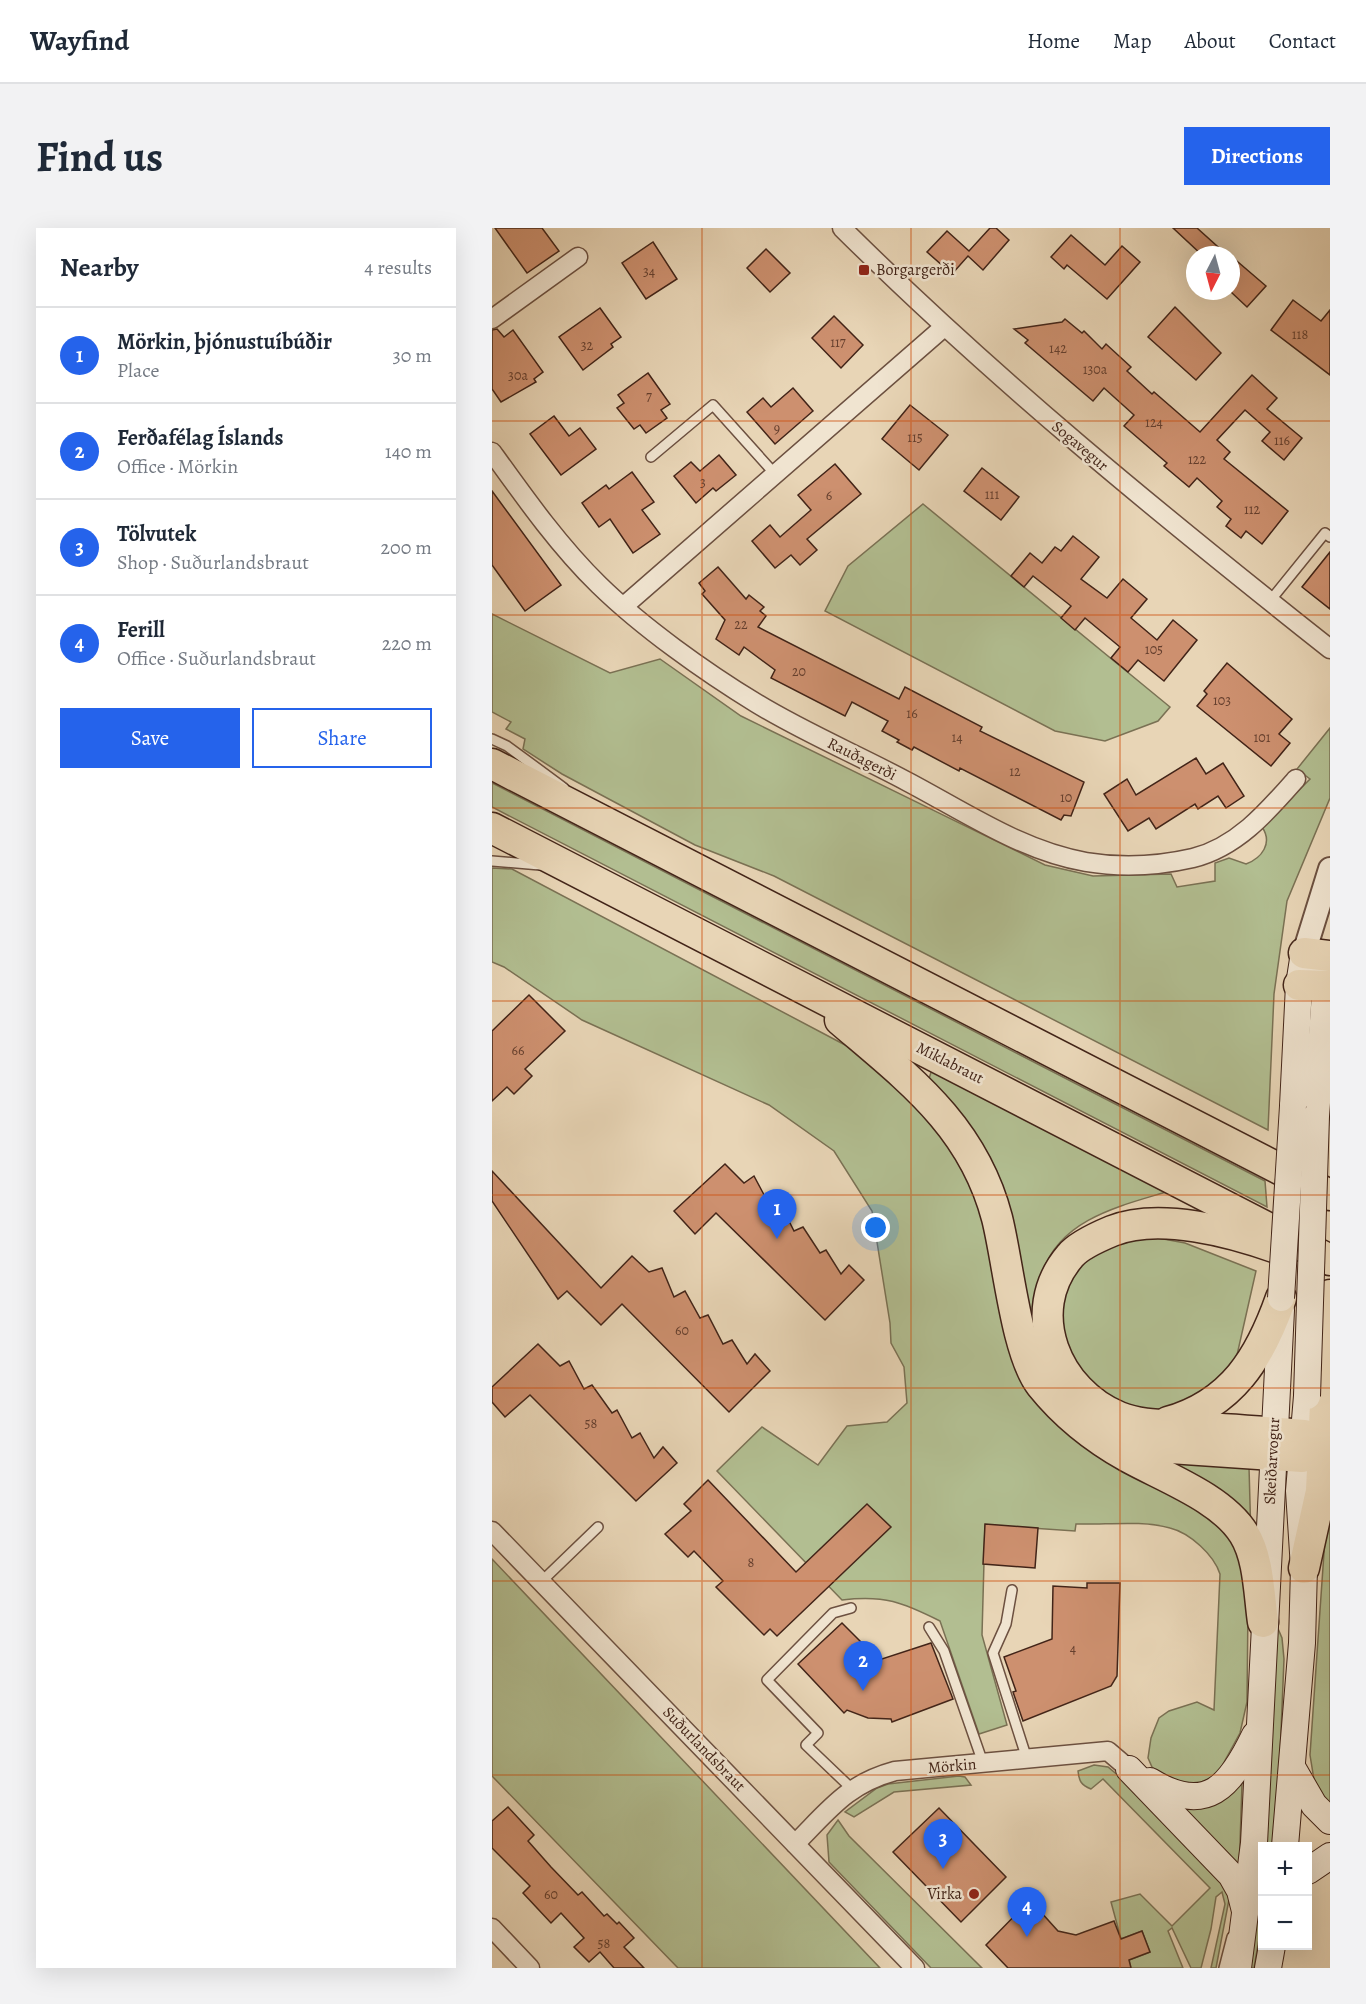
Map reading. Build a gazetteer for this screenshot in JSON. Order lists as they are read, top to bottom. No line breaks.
{"streets":{"highway":["Miklabraut"],"main road":["Skeiðarvogur"],"street":["Sogavegur","Rauðagerði","Suðurlandsbraut","Mörkin"]},"crossings":[["Suðurlandsbraut","Mörkin"]],"places":{"transit":["Borgargerði"],"other":["Virka"]},"house_numbers":["34","118","117","32","142","130a","30a","7","124","9","115","116","122","3","111","6","112","22","105","20","103","16","14","101","12","10","66","60","58","8","4","60","58"],"north":"bottom","page":{"header":"Wayfind","nav":["Home","Map","About","Contact"],"buttons":["Directions",["Save","Share"]],"title":"Find us","heading":["Nearby","4 results"],"list":[{"mark":"1","name":"Mörkin, þjónustuíbúðir","note":"Place","value":"30 m"},{"mark":"2","name":"Ferðafélag Íslands","note":"Office · Mörkin","value":"140 m"},{"mark":"3","name":"Tölvutek","note":"Shop · Suðurlandsbraut","value":"200 m"},{"mark":"4","name":"Ferill","note":"Office · Suðurlandsbraut","value":"220 m"}],"pins":["1","2","3","4"],"map_buttons":["+","−"]}}
